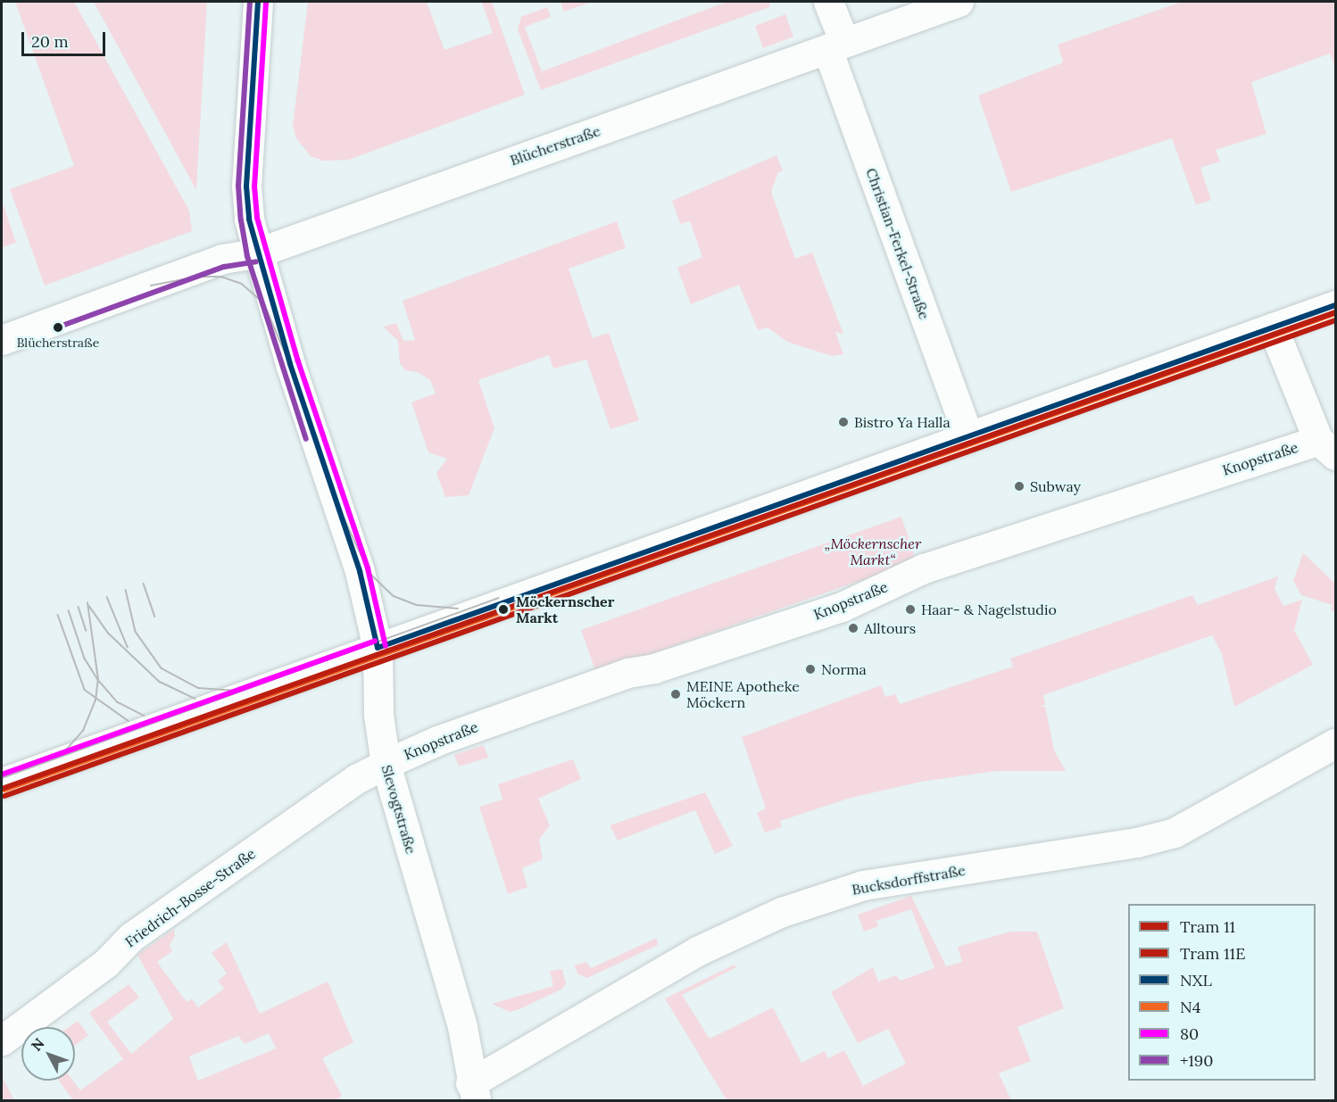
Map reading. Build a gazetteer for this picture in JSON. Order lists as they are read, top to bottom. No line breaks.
{"streets":{"street":["Blücherstraße","Christian-Ferkel-Straße","Knopstraße","Slevogtstraße","Bucksdorffstraße","Friedrich-Bosse-Straße"]},"crossings":[["Blücherstraße","Christian-Ferkel-Straße"],["Blücherstraße","Slevogtstraße"],["Knopstraße","Slevogtstraße"],["Knopstraße","Friedrich-Bosse-Straße"],["Slevogtstraße","Bucksdorffstraße"],["Slevogtstraße","Friedrich-Bosse-Straße"]],"parks":["„Möckernscher Markt“"],"places":["Blücherstraße","Bistro Ya Halla","Subway","Möckernscher Markt","Haar- & Nagelstudio","Alltours","Norma","MEINE Apotheke Möckern"],"lines":["transit line NXL","transit line +190","transit line 80","tram line 11","transit line N4","tram line 11E"],"legend":["Tram 11","Tram 11E","NXL","N4","80","+190"],"scale_bar":"20 m","north":"top left"}
